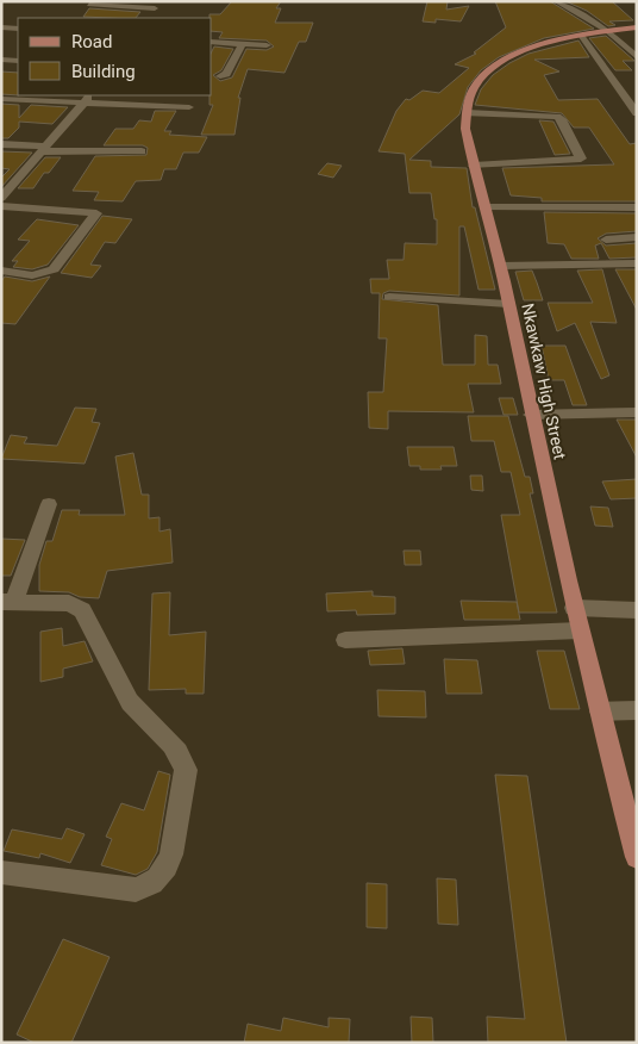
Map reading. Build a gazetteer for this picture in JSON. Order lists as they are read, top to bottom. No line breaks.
{"streets":{"main road":["Nkawkaw High Street"]},"legend":["Road","Building"]}
